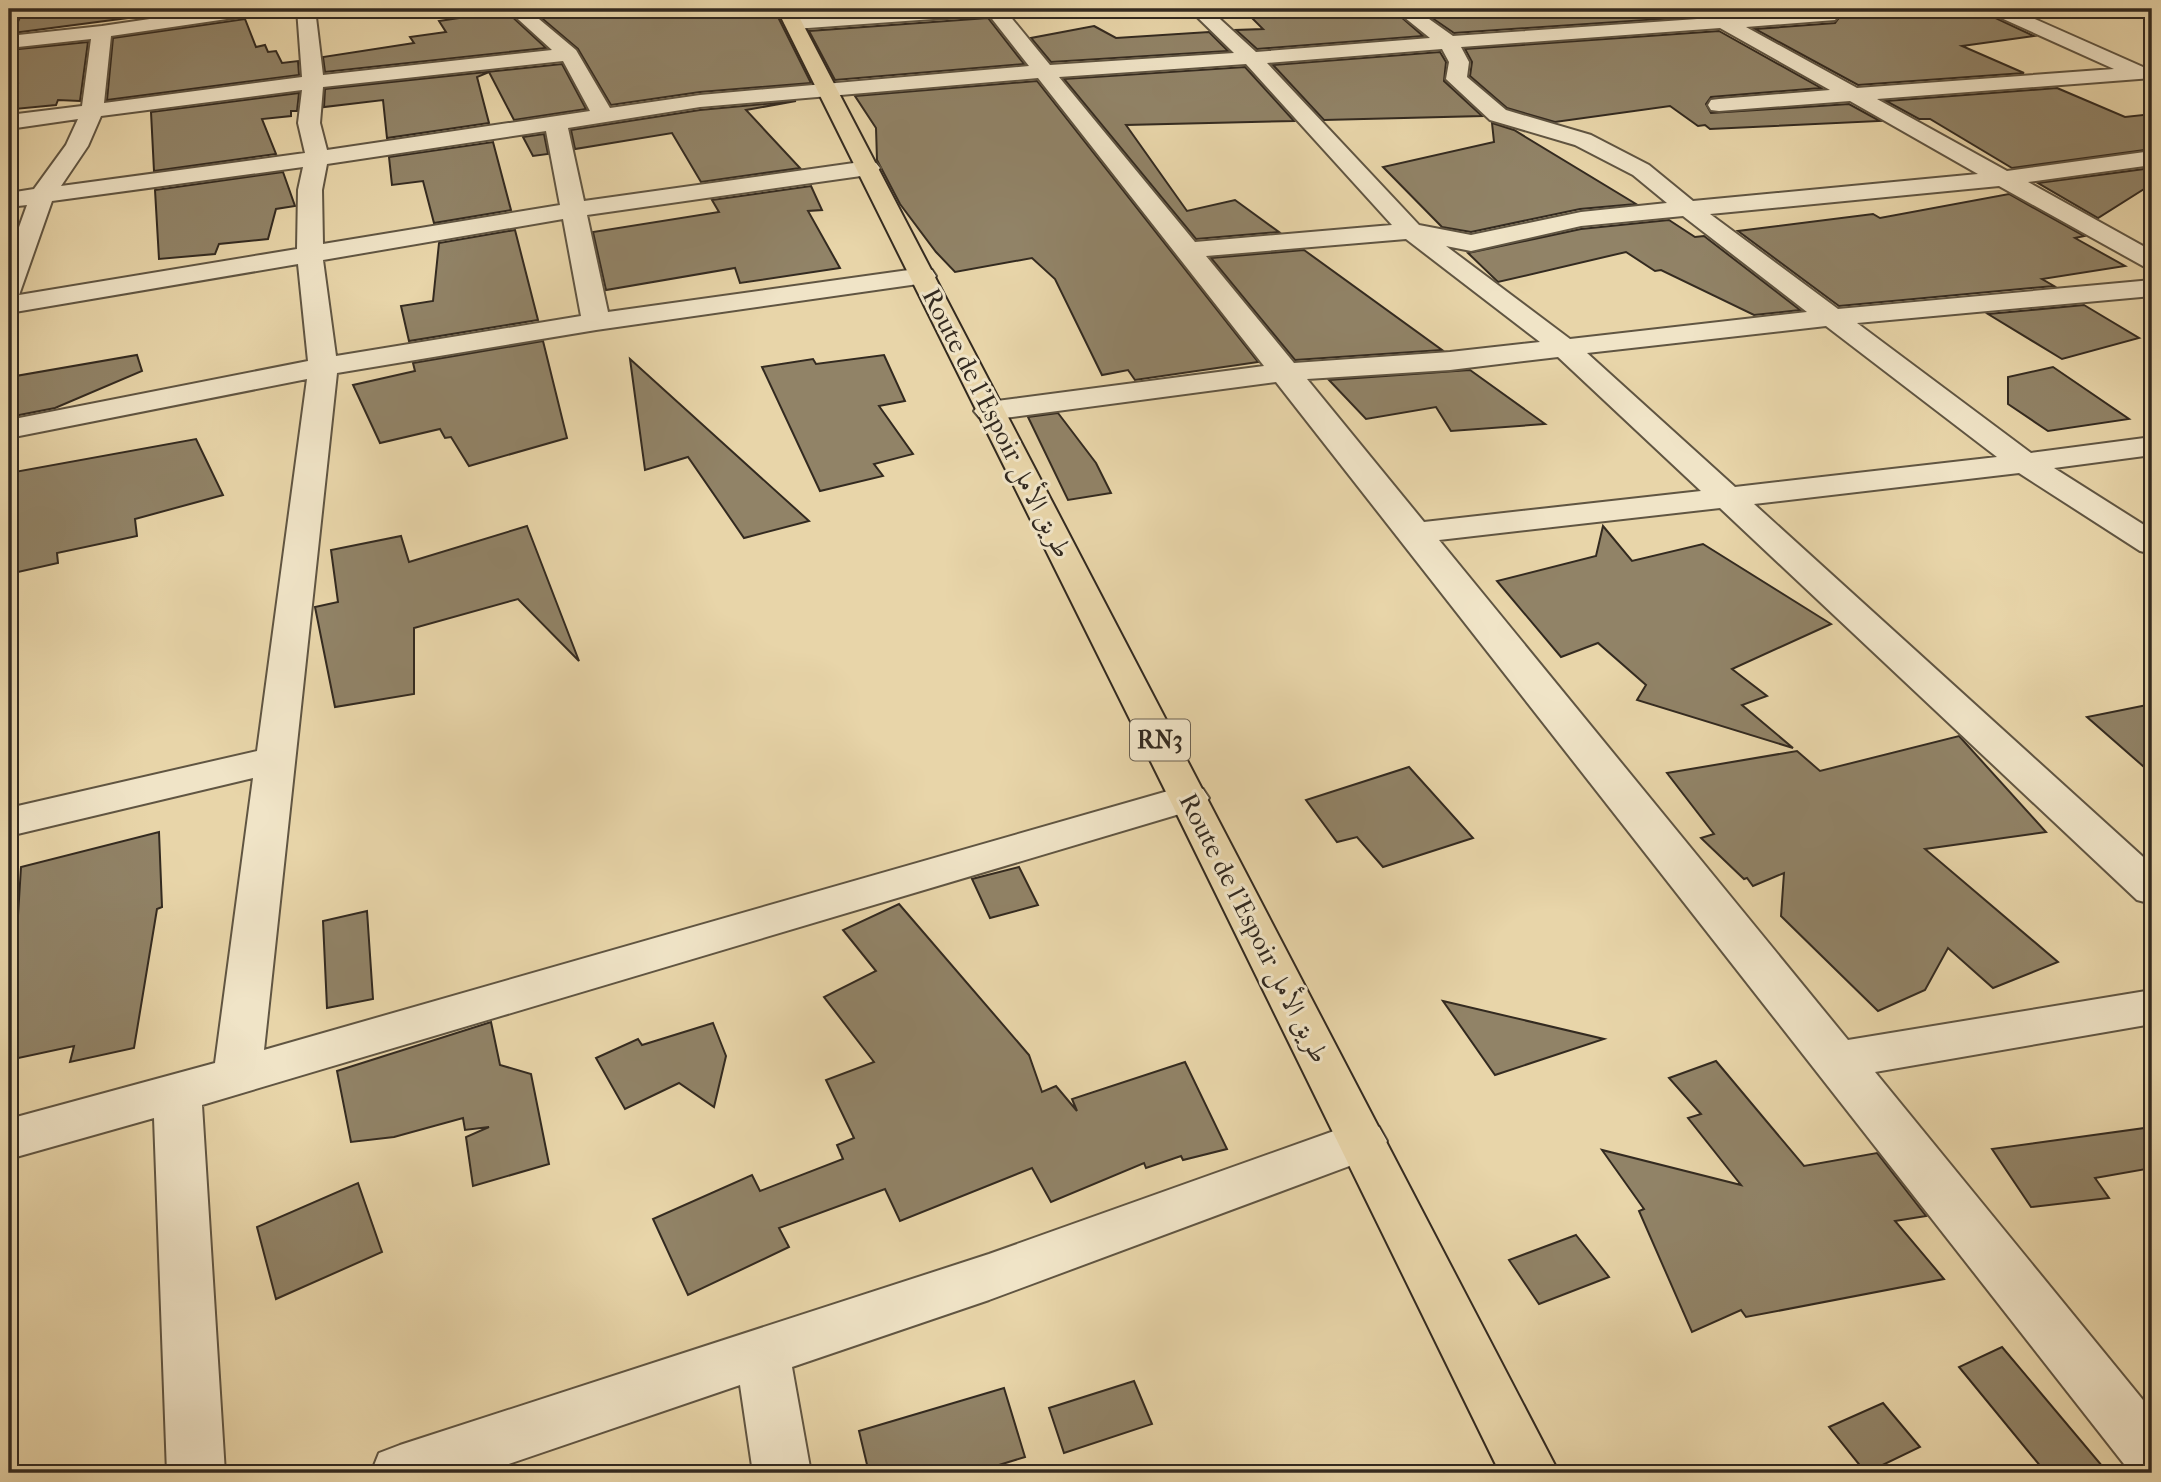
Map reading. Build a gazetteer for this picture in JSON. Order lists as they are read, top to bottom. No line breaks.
{"streets":{"highway":["Route de l’Espoir طريق الأمل","RN3"]}}
